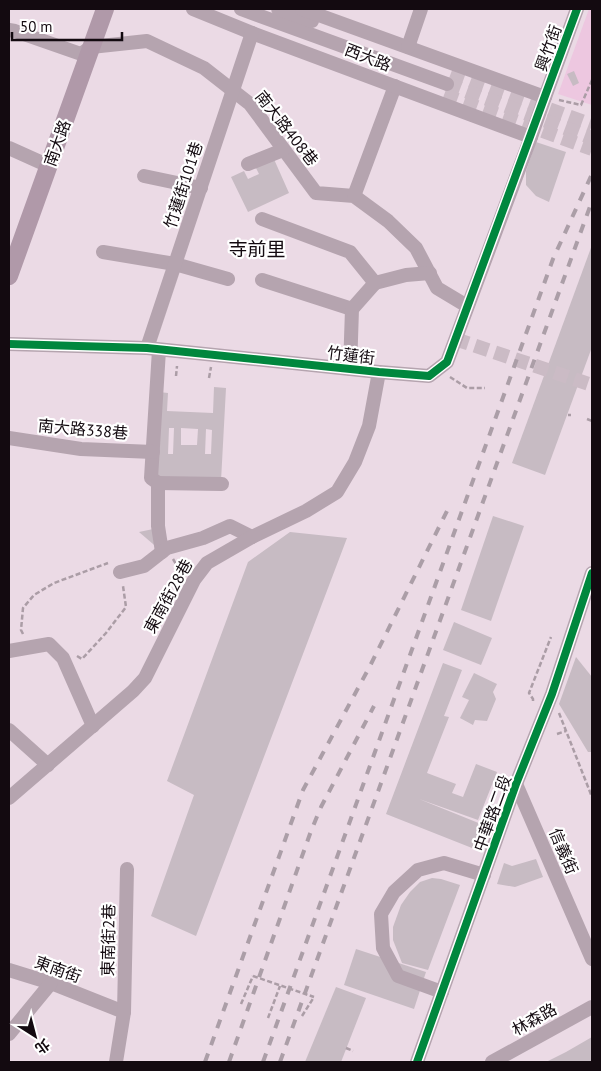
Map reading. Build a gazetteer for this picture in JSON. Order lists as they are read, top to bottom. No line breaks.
{"streets":{"main road":["南大路"],"street":["興竹街","西大路","南大路408巷","竹蓮街101巷","竹蓮街","南大路338巷","東南街28巷","中華路二段","信義街","東南街2巷","東南街","林森路"]},"crossings":[["興竹街","西大路"],["西大路","竹蓮街101巷"],["南大路408巷","南大路"],["南大路408巷","竹蓮街101巷"],["竹蓮街101巷","竹蓮街"],["竹蓮街","東南街28巷"],["中華路二段","信義街"],["東南街2巷","東南街"]],"districts":["寺前里"],"scale_bar":"50 m","north":"bottom right"}
